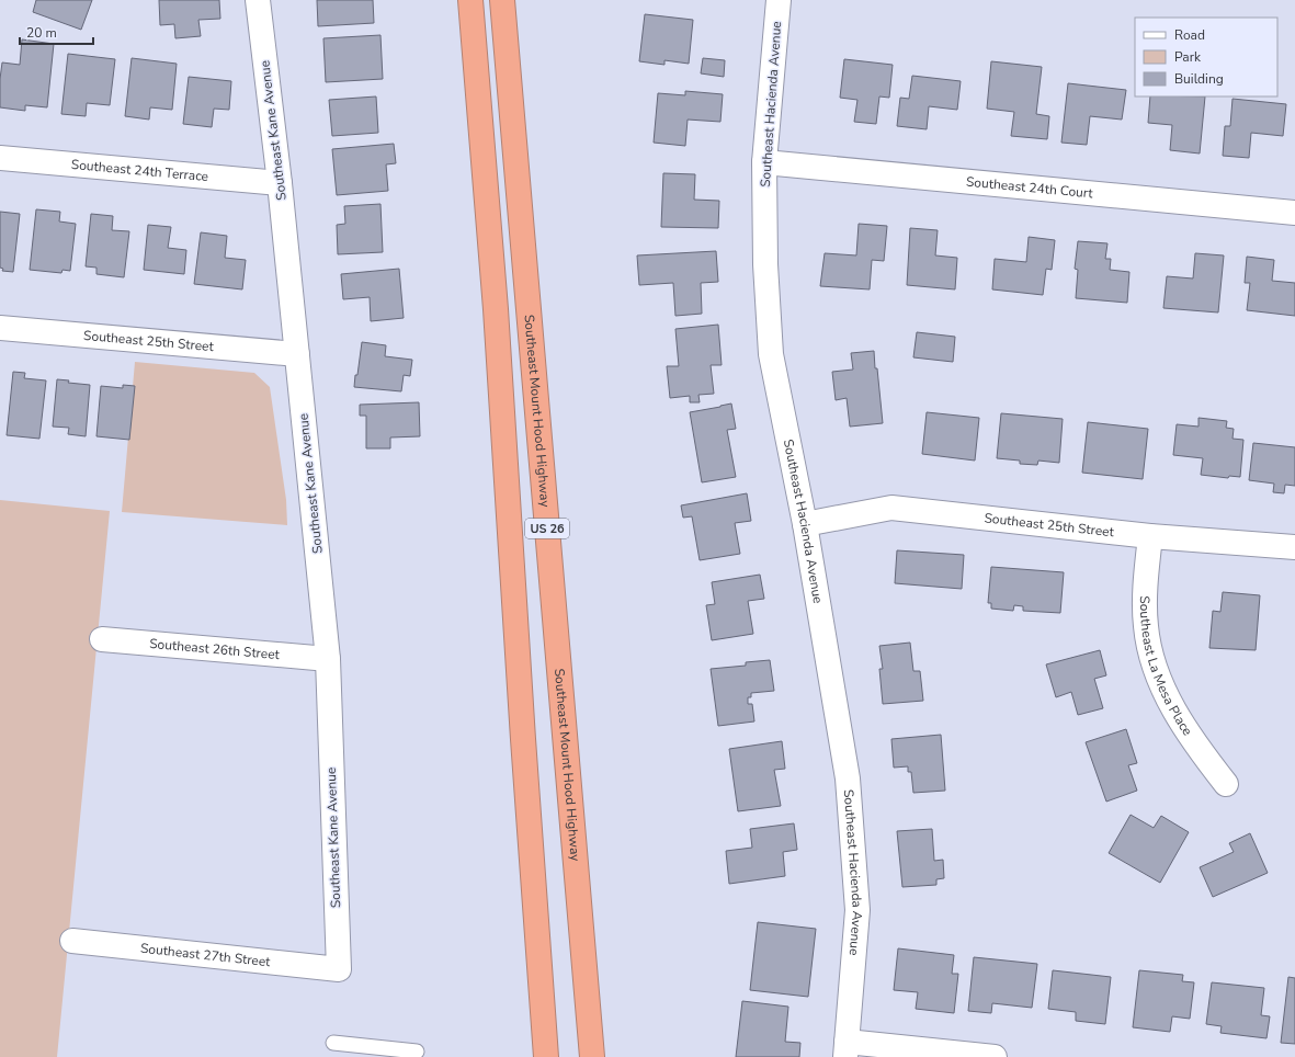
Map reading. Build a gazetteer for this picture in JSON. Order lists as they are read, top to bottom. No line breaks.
{"streets":{"highway":["Southeast Mount Hood Highway","US 26"],"street":["Southeast Hacienda Avenue","Southeast Kane Avenue","Southeast 24th Terrace","Southeast 24th Court","Southeast 25th Street","Southeast 26th Street","Southeast La Mesa Place","Southeast 27th Street"]},"crossings":[["Southeast Hacienda Avenue","Southeast 24th Court"],["Southeast Hacienda Avenue","Southeast 25th Street"],["Southeast Kane Avenue","Southeast 24th Terrace"],["Southeast Kane Avenue","Southeast 25th Street"],["Southeast Kane Avenue","Southeast 26th Street"],["Southeast Kane Avenue","Southeast 27th Street"],["Southeast 25th Street","Southeast La Mesa Place"]],"legend":["Road","Park","Building"],"scale_bar":"20 m"}
